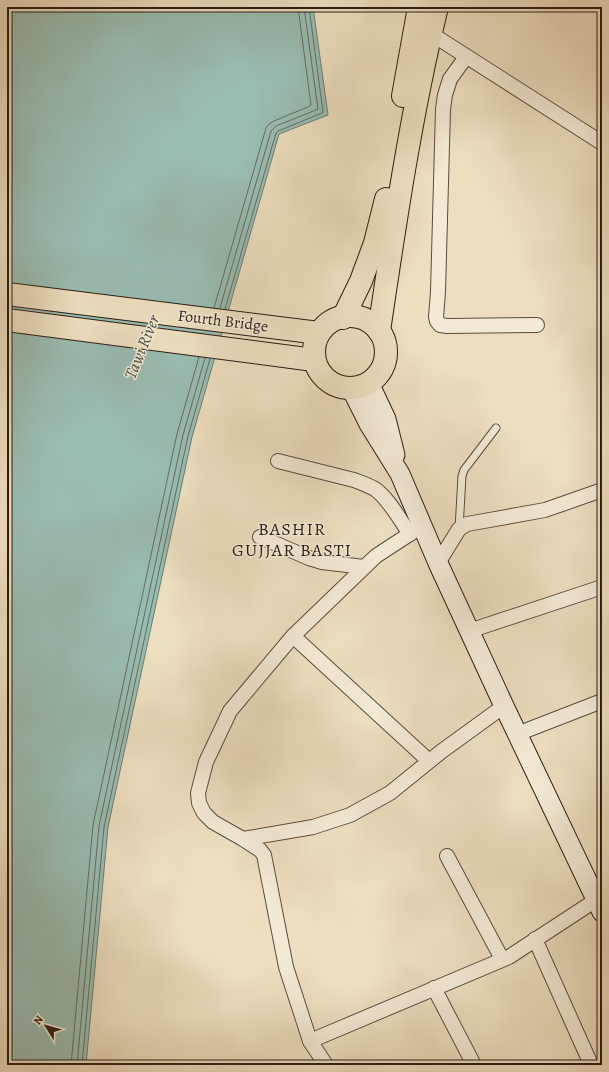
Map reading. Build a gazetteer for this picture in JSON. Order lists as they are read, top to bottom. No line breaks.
{"streets":{"highway":["Fourth Bridge"]},"districts":["BASHIR GUJJAR BASTI"],"water":["Tawi River"],"north":"top left"}
